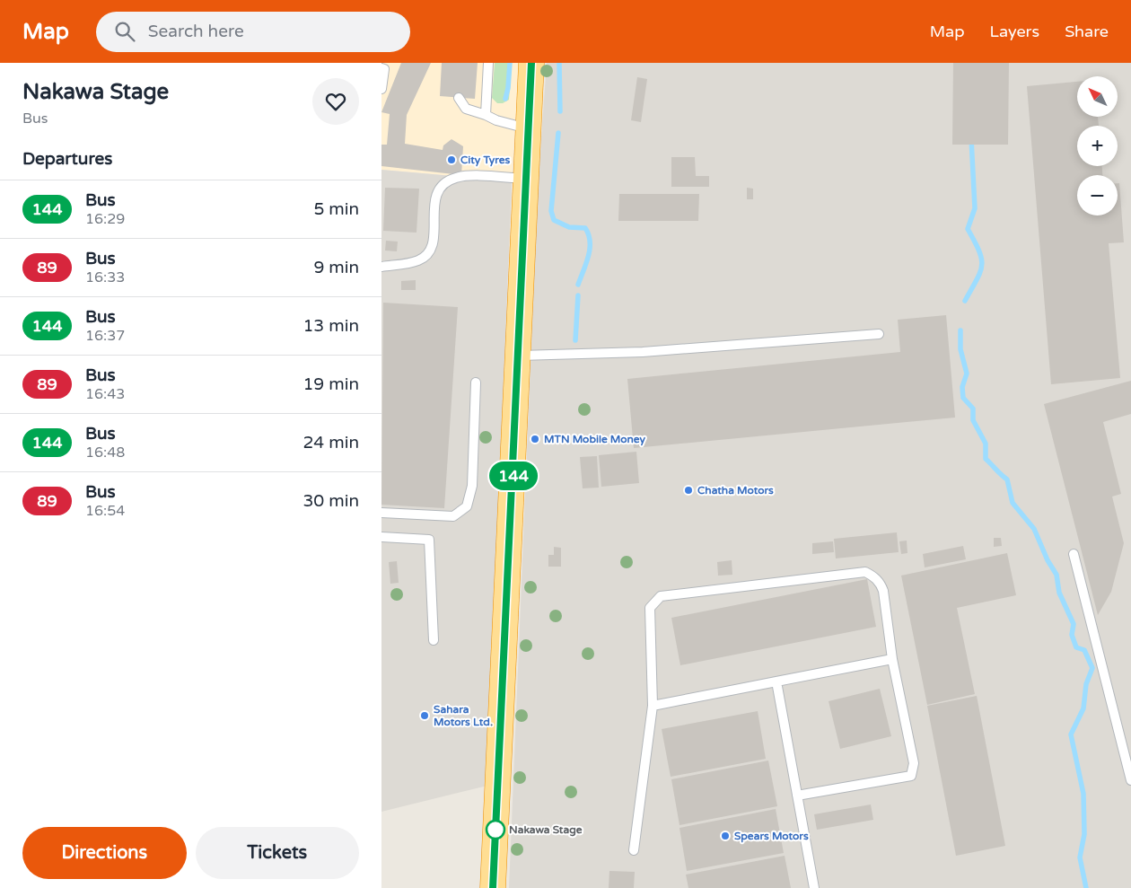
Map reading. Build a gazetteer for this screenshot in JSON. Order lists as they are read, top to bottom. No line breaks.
{"places":["City Tyres","MTN Mobile Money","Chatha Motors","Sahara Motors Ltd.","Nakawa Stage","Spears Motors"],"lines":["bus line 144"],"north":"top left","page":{"header":"Map","search":"Search here","nav":["Map","Layers","Share"],"heading":[["Nakawa Stage","Bus"],"Departures"],"on_map":"144","map_buttons":["+","−"],"list":[{"mark":"144","name":"Bus","note":"16:29","value":"5 min"},{"mark":"89","name":"Bus","note":"16:33","value":"9 min"},{"mark":"144","name":"Bus","note":"16:37","value":"13 min"},{"mark":"89","name":"Bus","note":"16:43","value":"19 min"},{"mark":"144","name":"Bus","note":"16:48","value":"24 min"},{"mark":"89","name":"Bus","note":"16:54","value":"30 min"}],"buttons":["Directions","Tickets"]}}
